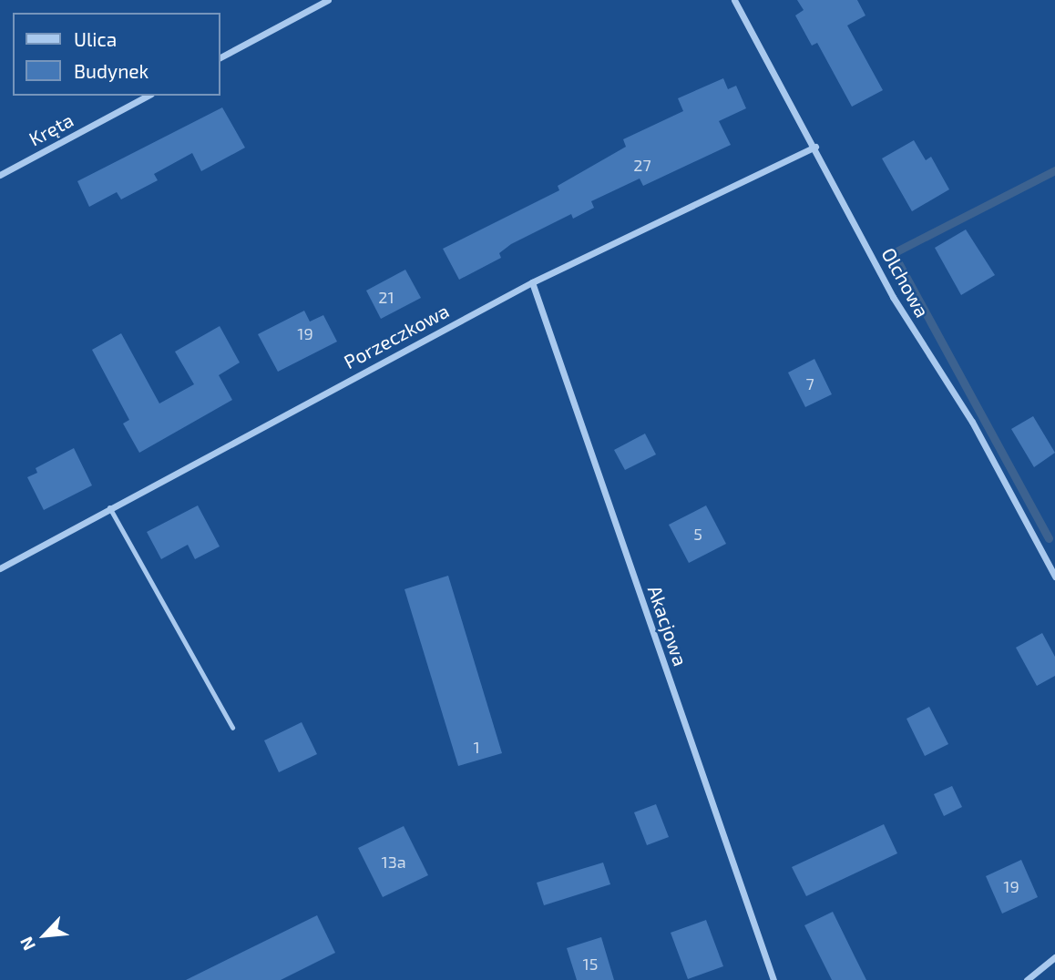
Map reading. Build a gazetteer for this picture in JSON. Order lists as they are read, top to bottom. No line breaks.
{"streets":{"street":["Kręta","Olchowa","Porzeczkowa","Akacjowa"]},"crossings":[["Olchowa","Porzeczkowa"],["Porzeczkowa","Akacjowa"]],"house_numbers":["27","21","19","7","5","1","13a","19","15"],"legend":["Ulica","Budynek"],"north":"bottom left"}
